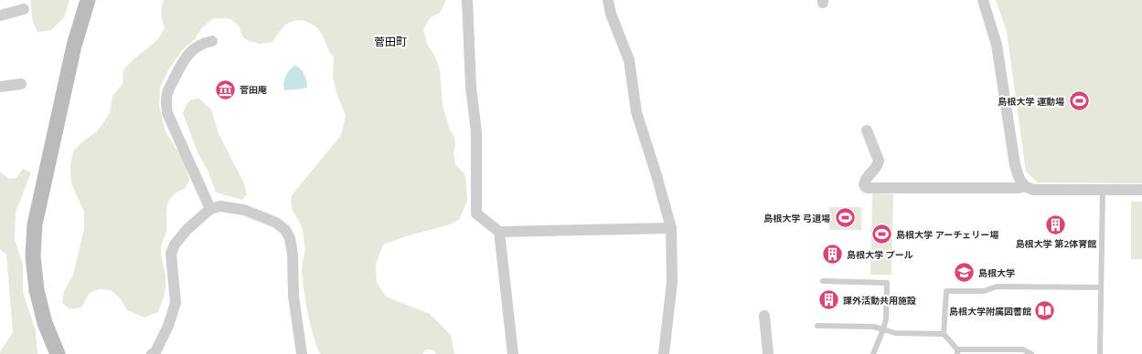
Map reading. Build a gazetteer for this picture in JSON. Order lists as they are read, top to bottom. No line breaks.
{"districts":["菅田町"],"places":{"museum":["菅田庵"],"sports":["島根大学 運動場","島根大学 弓道場","島根大学 アーチェリー場"],"building":["島根大学 第2体育館","島根大学 プール","課外活動共用施設"],"school or university":["島根大学"],"library":["島根大学附属図書館"]}}
